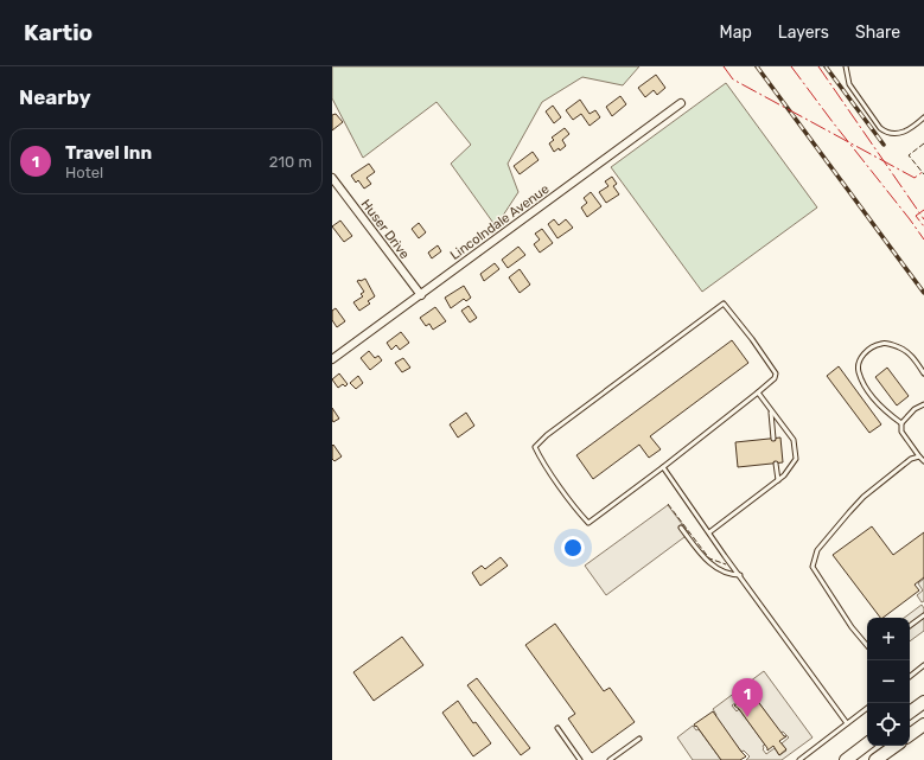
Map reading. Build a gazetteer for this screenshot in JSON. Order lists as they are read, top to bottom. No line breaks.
{"streets":{"street":["Lincolndale Avenue","Huser Drive"]},"crossings":[["Lincolndale Avenue","Huser Drive"]],"page":{"header":"Kartio","nav":["Map","Layers","Share"],"heading":"Nearby","list":[{"mark":"1","name":"Travel Inn","note":"Hotel","value":"210 m"}],"map_buttons":["+","−"],"pins":"1"}}
